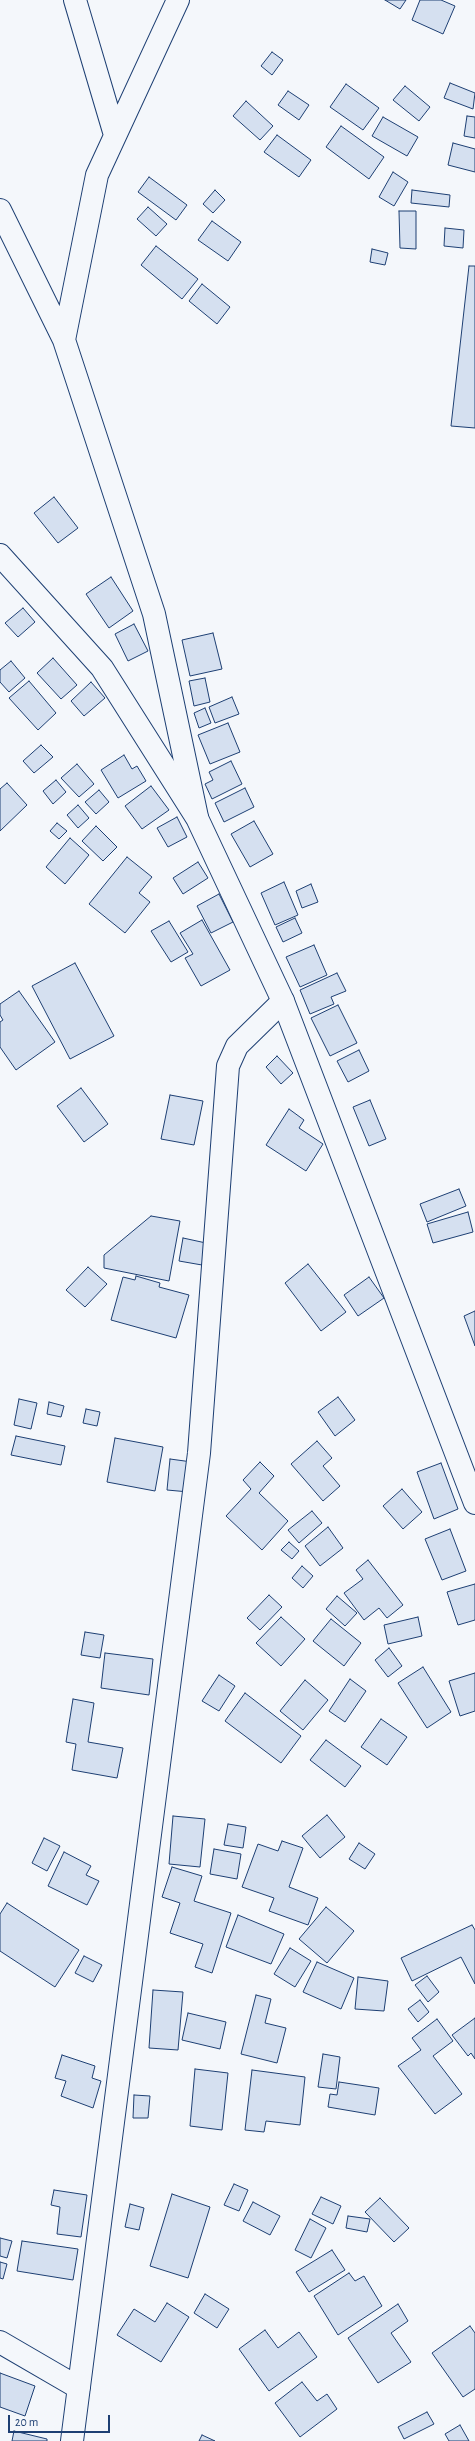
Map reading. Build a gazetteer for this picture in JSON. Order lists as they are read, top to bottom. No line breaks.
{"scale_bar":"20 m"}
